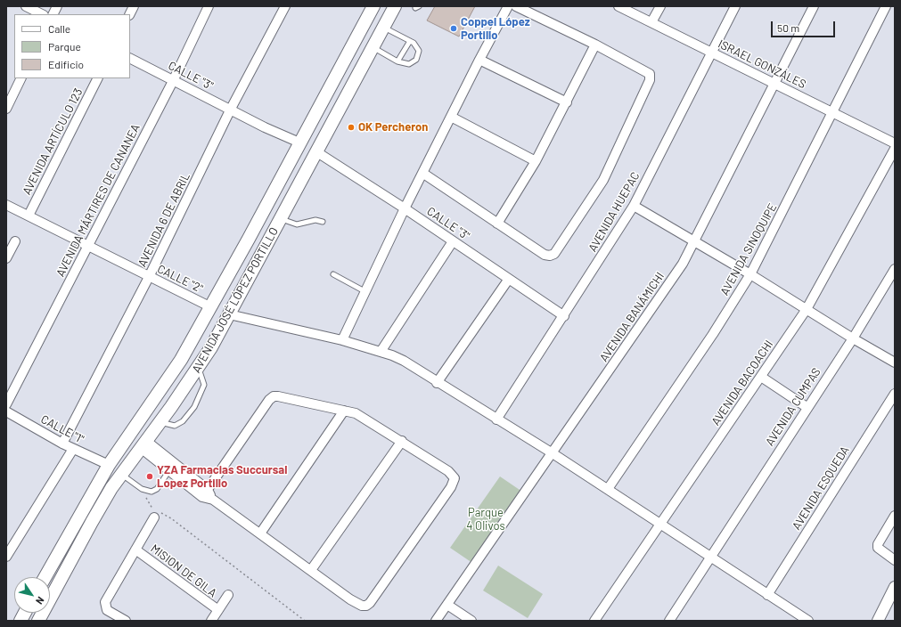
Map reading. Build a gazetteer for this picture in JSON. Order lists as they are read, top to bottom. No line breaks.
{"streets":{"main road":["AVENIDA JOSÉ LÓPEZ PORTILLO"],"street":["ISRAEL GONZÁLES","CALLE \"3\"","AVENIDA ARTÍCULO 123","AVENIDA MÁRTIRES DE CANANEA","AVENIDA HUEPAC","AVENIDA 6 DE ABRIL","AVENIDA SINOQUIPE","CALLE \"2\"","AVENIDA BANÁMICHI","AVENIDA BACOACHI","AVENIDA CUMPAS","CALLE \"1\"","AVENIDA ESQUEDA","MISION DE GILA"]},"crossings":[["ISRAEL GONZÁLES","AVENIDA HUEPAC"],["ISRAEL GONZÁLES","AVENIDA SINOQUIPE"],["ISRAEL GONZÁLES","AVENIDA BANÁMICHI"],["CALLE \"3\"","AVENIDA MÁRTIRES DE CANANEA"],["CALLE \"3\"","AVENIDA HUEPAC"],["CALLE \"3\"","AVENIDA 6 DE ABRIL"],["CALLE \"3\"","AVENIDA JOSÉ LÓPEZ PORTILLO"],["AVENIDA ARTÍCULO 123","CALLE \"2\""],["AVENIDA MÁRTIRES DE CANANEA","CALLE \"2\""],["AVENIDA 6 DE ABRIL","CALLE \"2\""],["AVENIDA 6 DE ABRIL","CALLE \"1\""],["CALLE \"2\"","AVENIDA JOSÉ LÓPEZ PORTILLO"],["AVENIDA JOSÉ LÓPEZ PORTILLO","CALLE \"1\""]],"parks":["Parque 4 Olivos"],"places":["Coppel López Portillo","OK Percheron","YZA Farmacias Succursal Lopez Portillo"],"legend":["Calle","Parque","Edificio"],"scale_bar":"50 m","north":"bottom right"}
